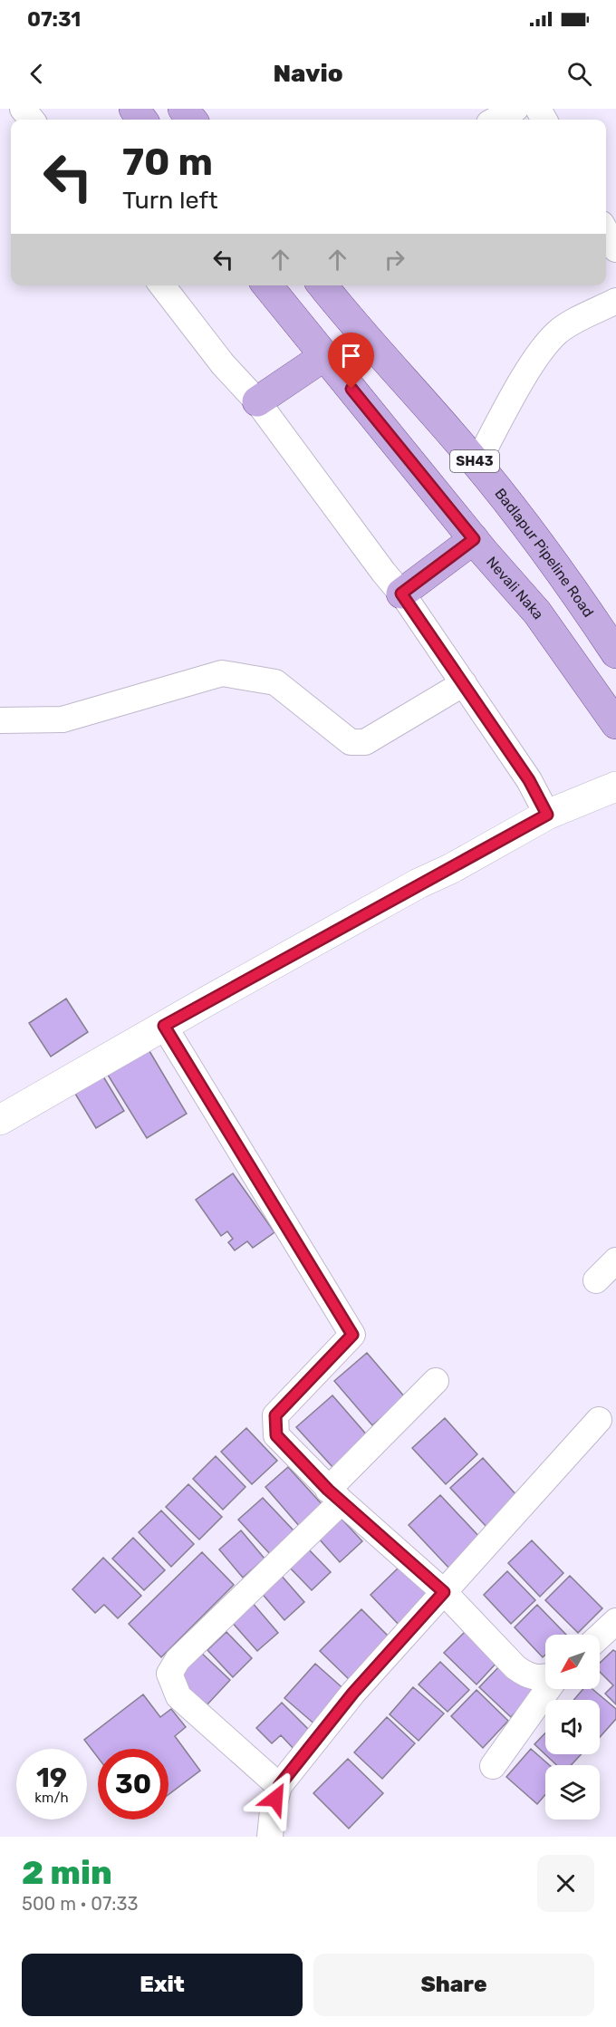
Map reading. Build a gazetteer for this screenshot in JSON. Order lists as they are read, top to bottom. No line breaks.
{"streets":{"main road":["SH43","Badlapur Pipeline Road","Nevali Naka"]},"north":"bottom left","page":{"status":"07:31","header":"Navio","turn":["70 m","Turn left"],"speed":"19 km/h","limit":"30","heading":["2 min","500 m · 07:33"],"buttons":["Exit","Share"]}}
